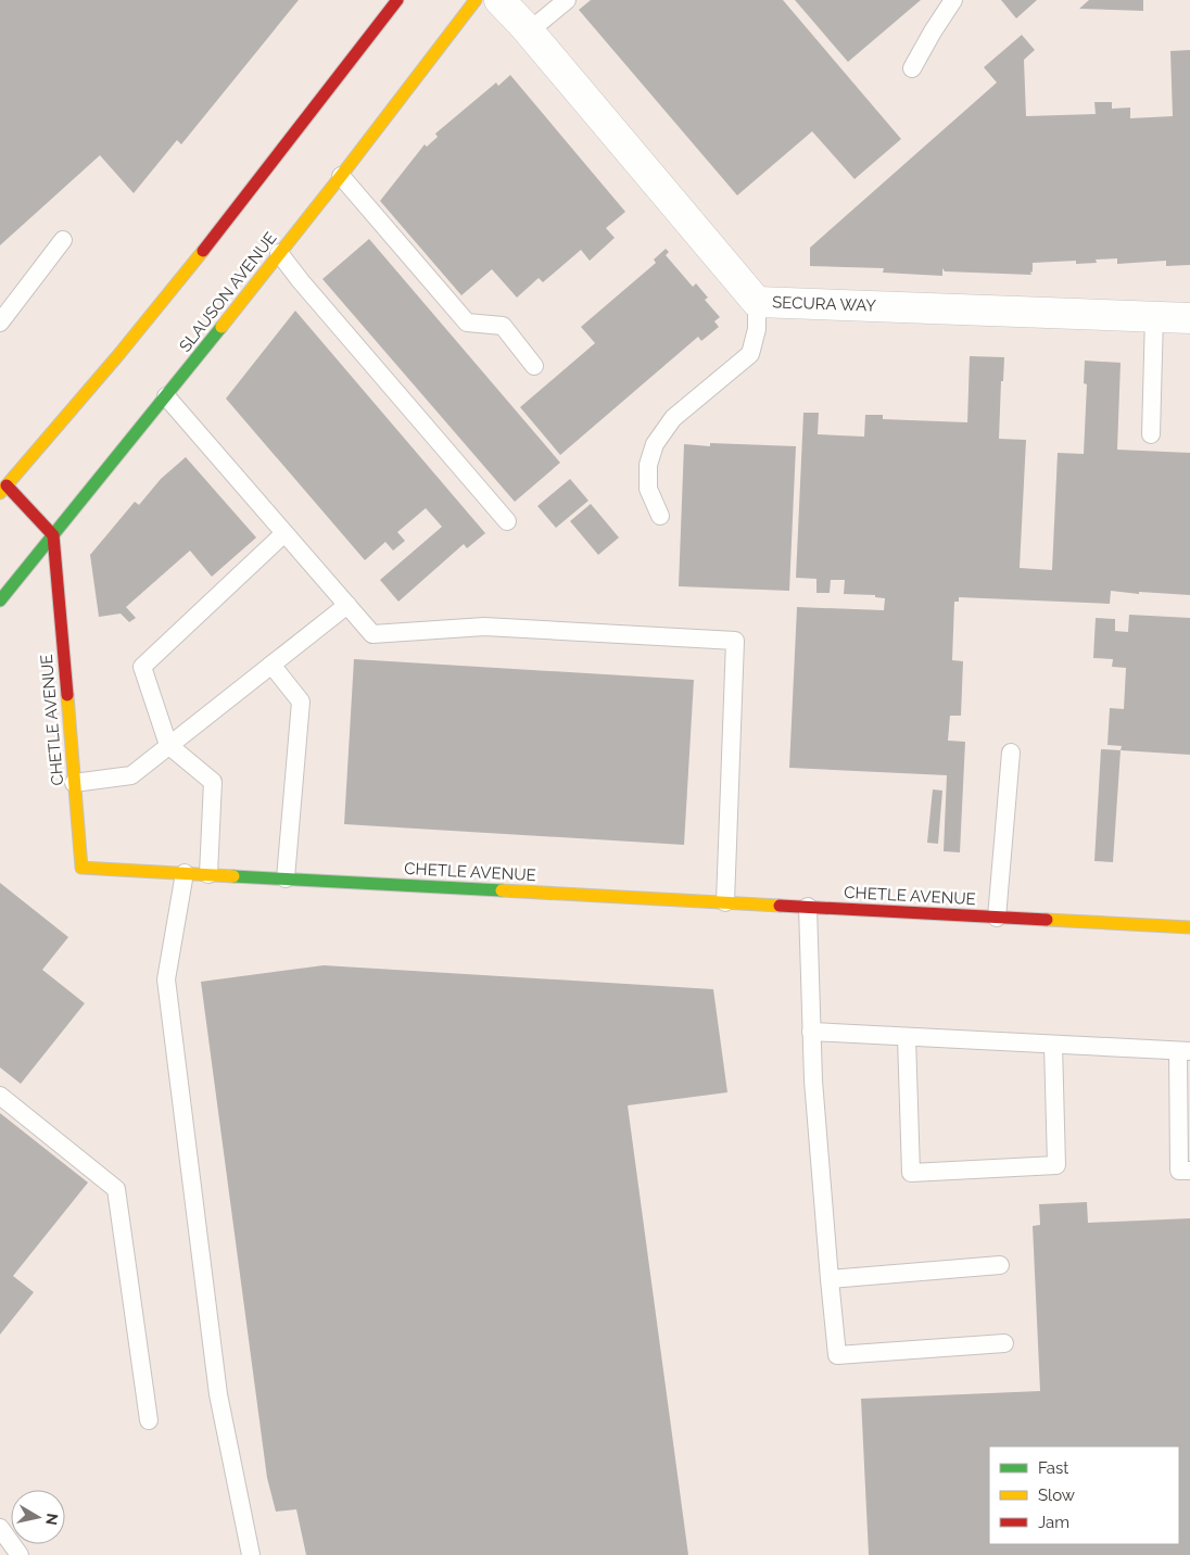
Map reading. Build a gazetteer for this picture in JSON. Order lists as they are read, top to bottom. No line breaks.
{"streets":{"street":["SLAUSON AVENUE","SECURA WAY","CHETLE AVENUE"]},"crossings":[["SLAUSON AVENUE","CHETLE AVENUE"]],"legend":["Fast","Slow","Jam"],"north":"right"}
